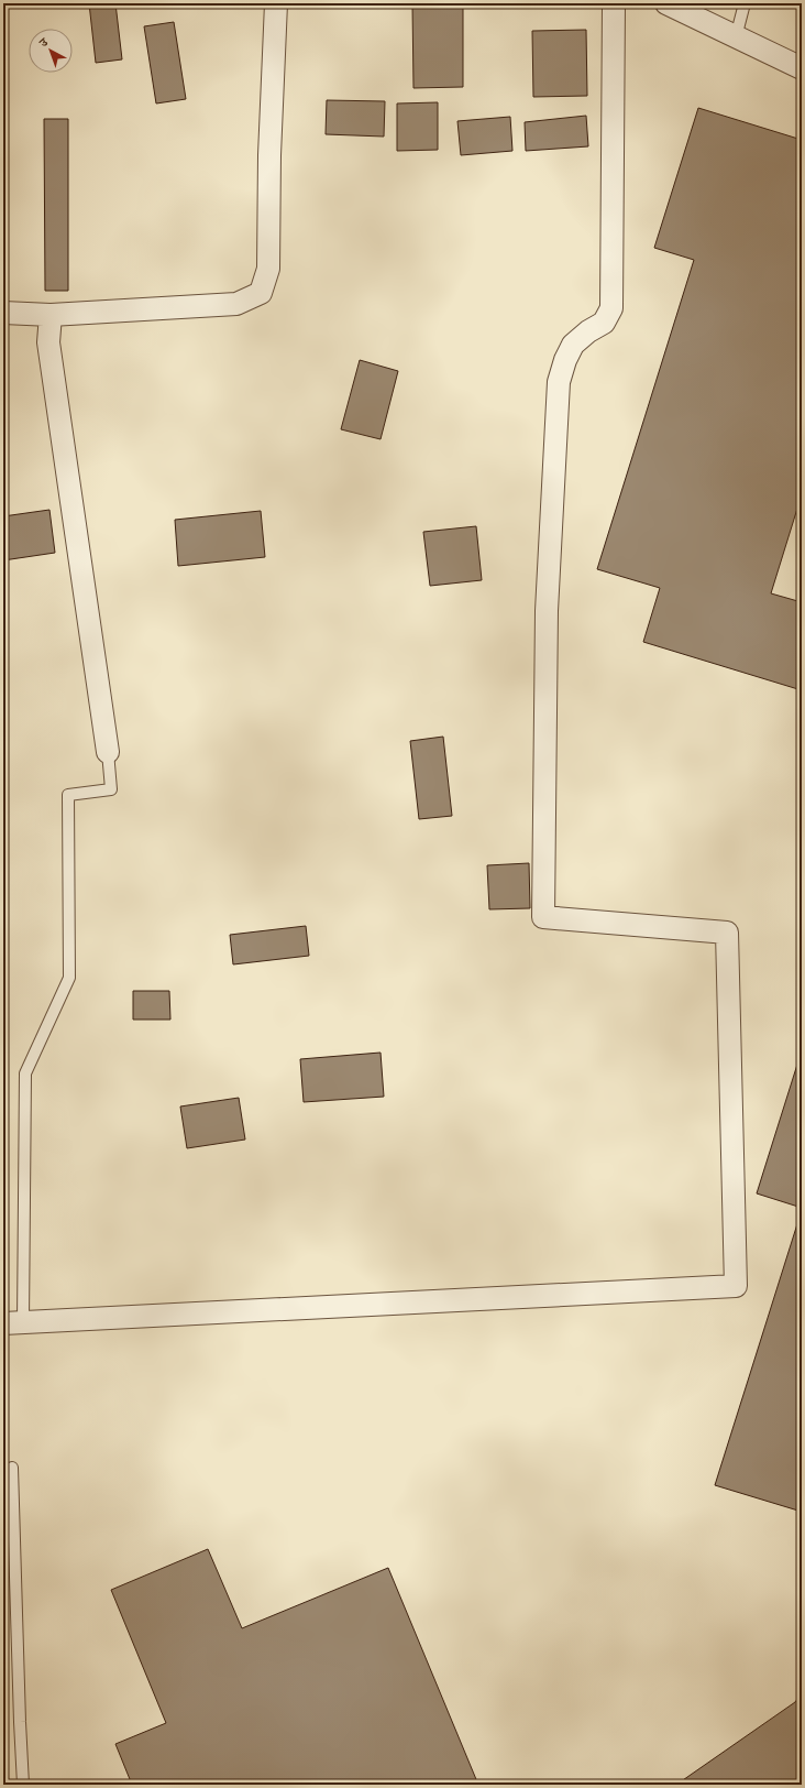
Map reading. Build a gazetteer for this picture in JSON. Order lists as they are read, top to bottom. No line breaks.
{"north":"top left"}
